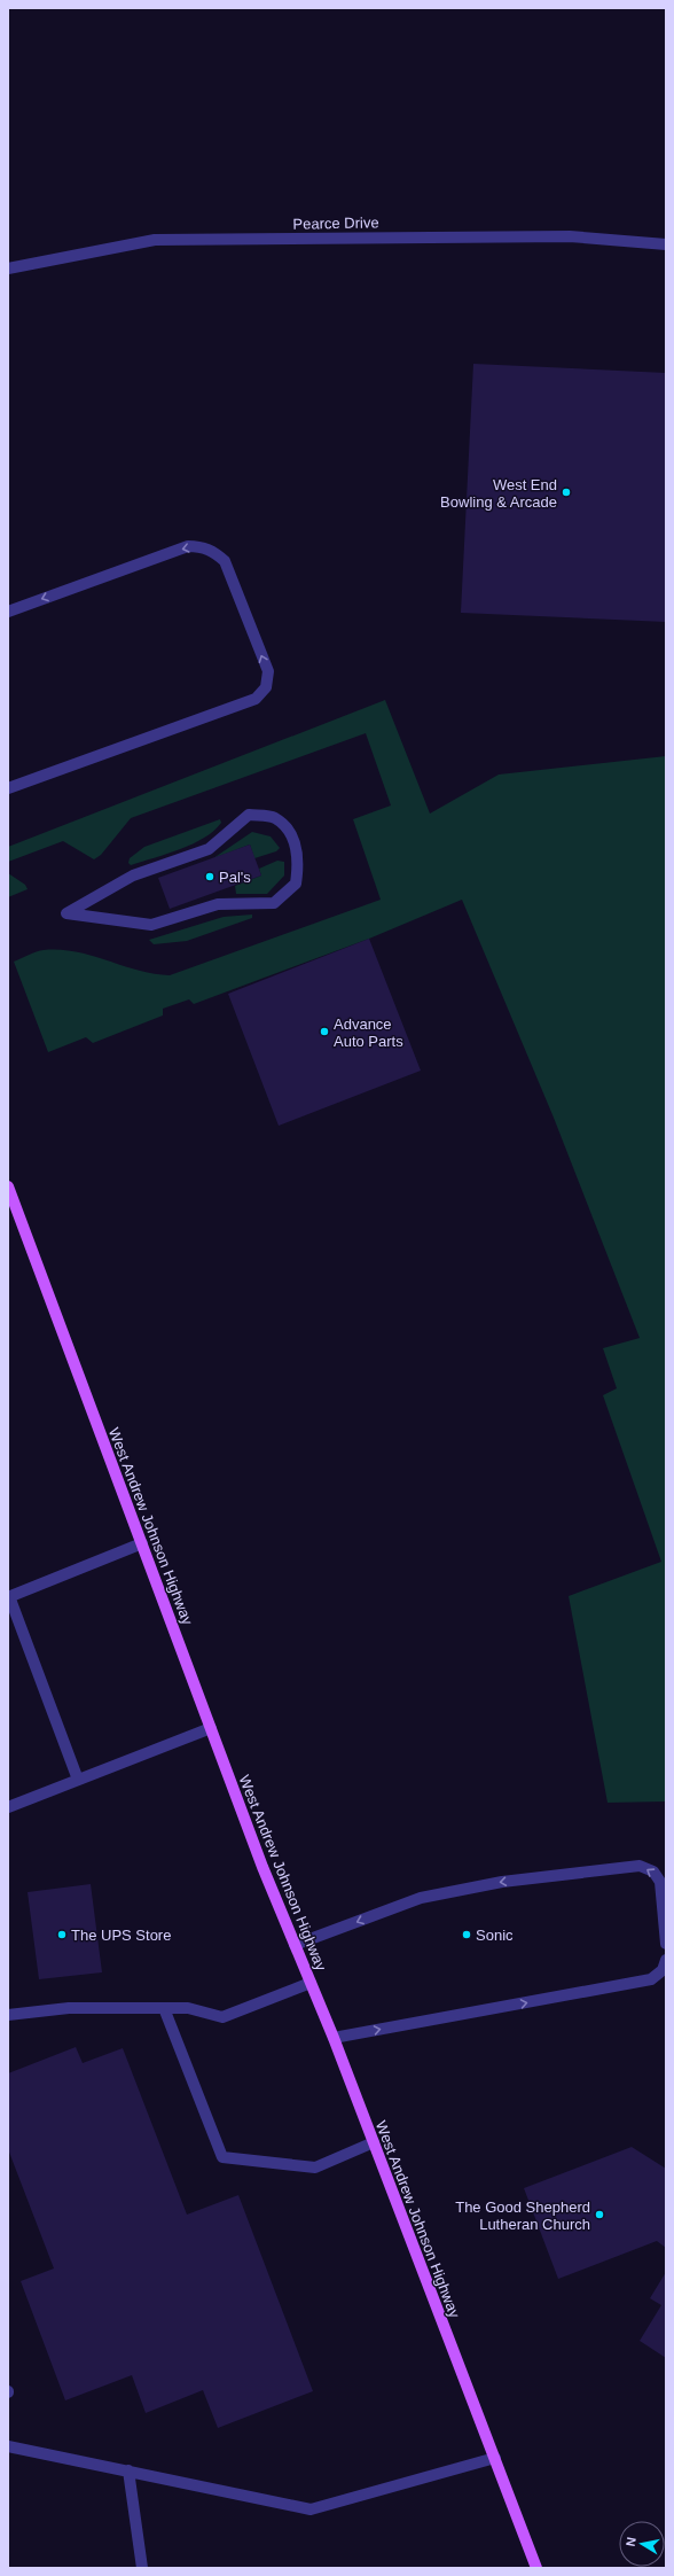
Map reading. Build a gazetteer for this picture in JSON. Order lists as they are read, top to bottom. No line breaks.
{"streets":{"main road":["West Andrew Johnson Highway"],"street":["Pearce Drive"]},"places":["West End Bowling & Arcade","Pal's","Advance Auto Parts","The UPS Store","Sonic","The Good Shepherd Lutheran Church"],"north":"left"}
